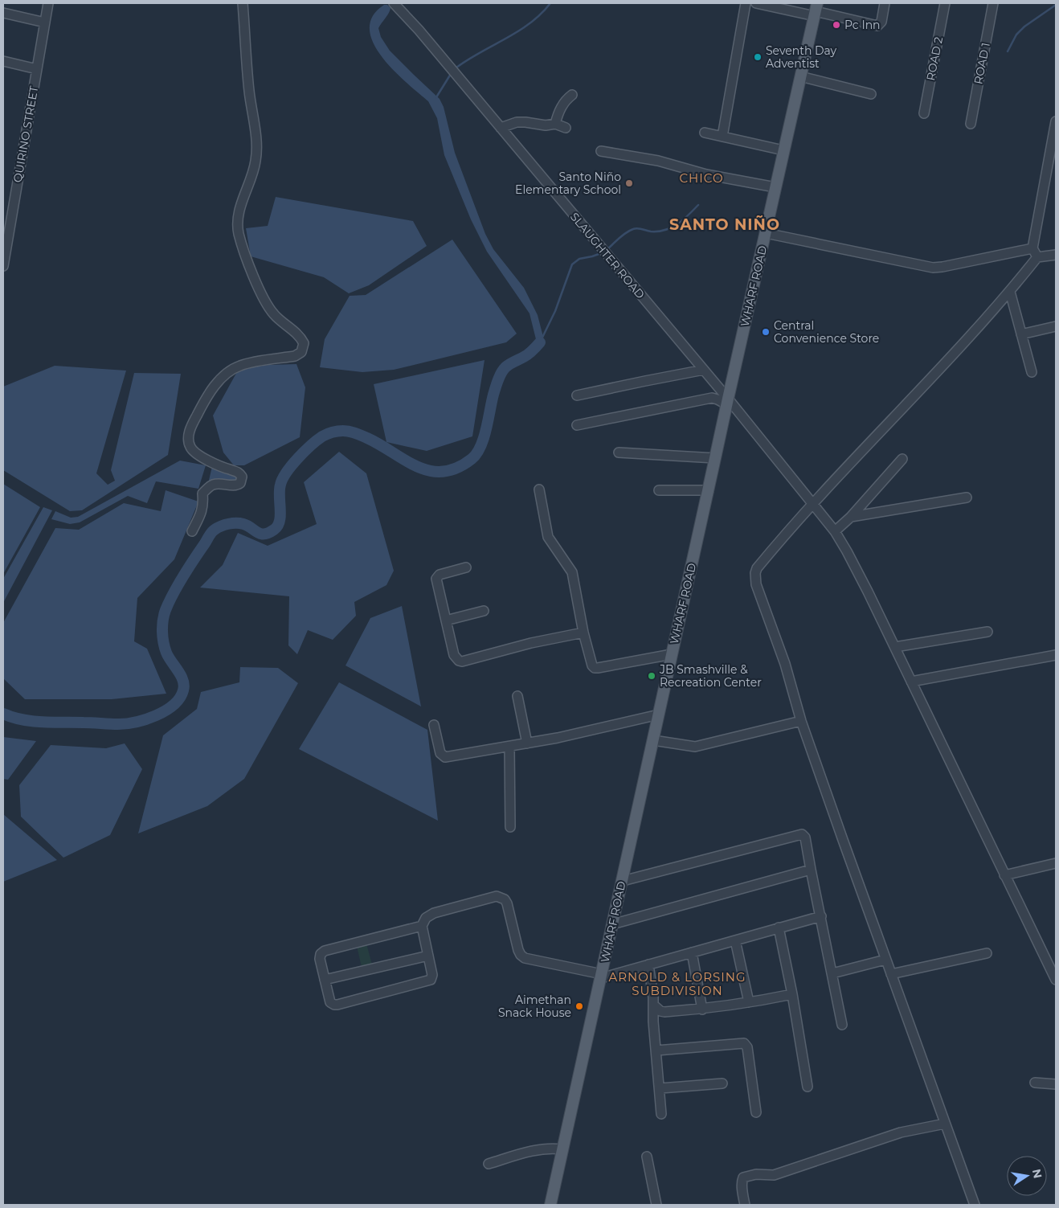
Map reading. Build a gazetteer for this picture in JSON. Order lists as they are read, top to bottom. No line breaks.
{"streets":{"main road":["WHARF ROAD"],"street":["ROAD 2","ROAD 1","QUIRINO STREET","SLAUGHTER ROAD"]},"crossings":[["SLAUGHTER ROAD","WHARF ROAD"]],"districts":["CHICO","SANTO NIÑO","ARNOLD & LORSING SUBDIVISION"],"places":["Pc Inn","Seventh Day Adventist","Santo Niño Elementary School","Central Convenience Store","JB Smashville & Recreation Center","Aimethan Snack House"],"north":"right"}
